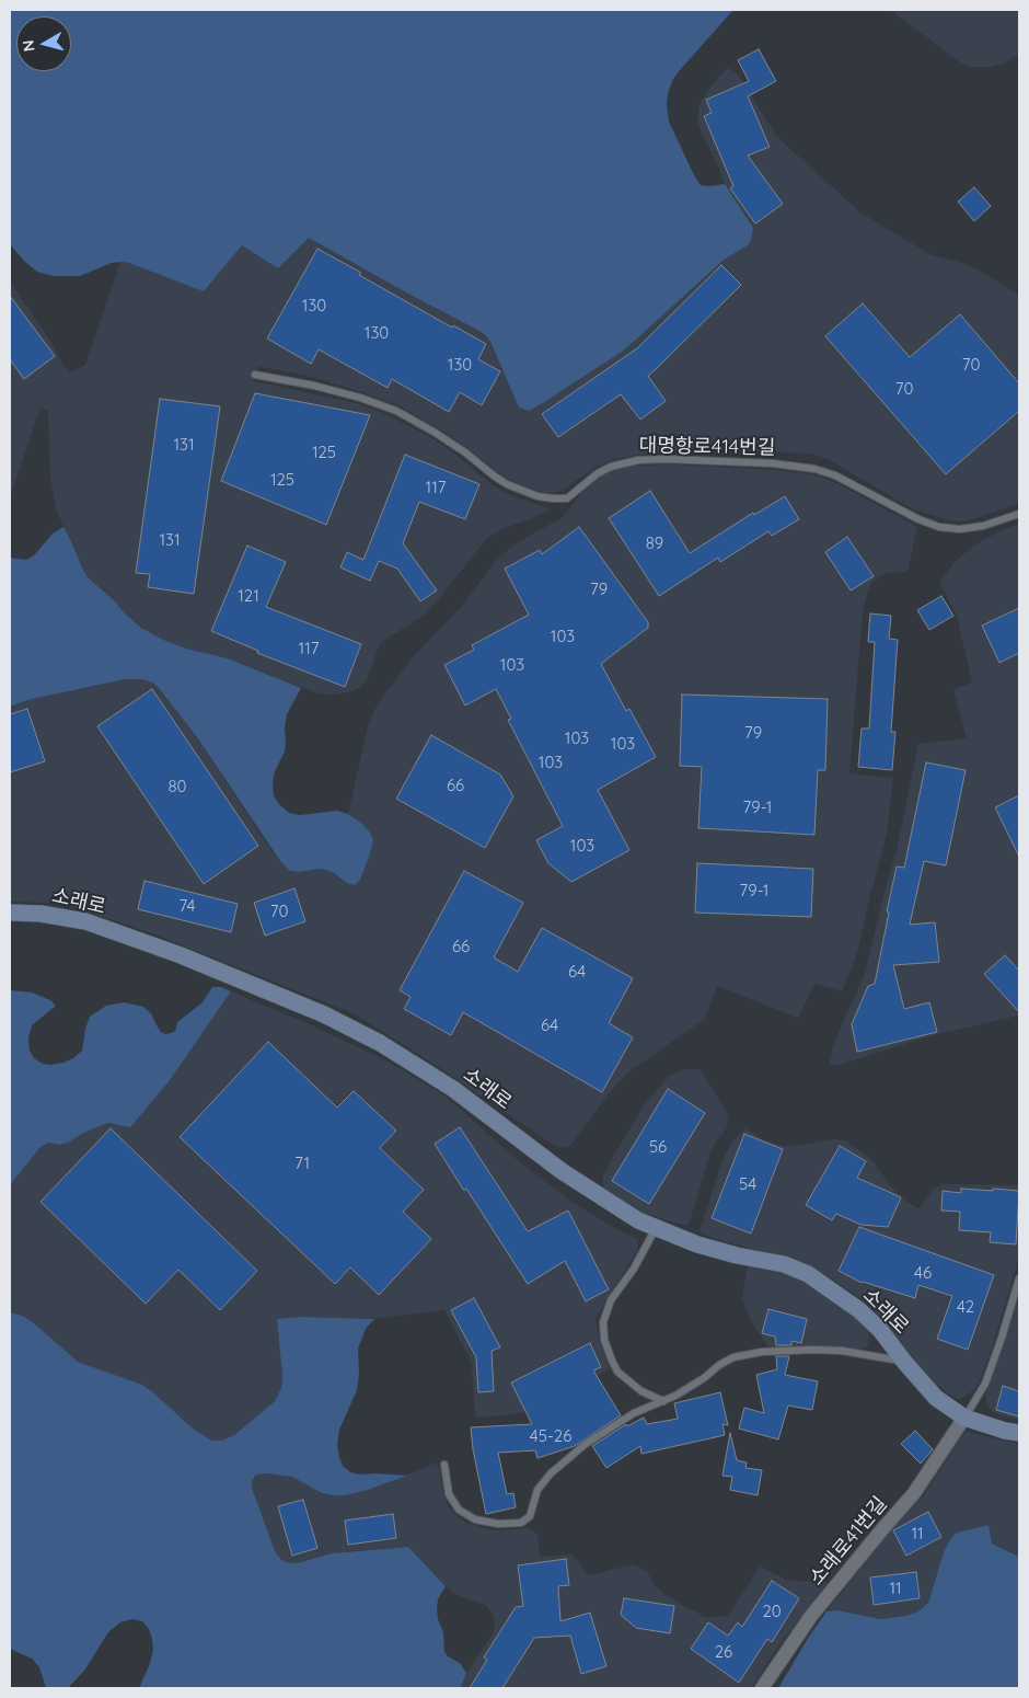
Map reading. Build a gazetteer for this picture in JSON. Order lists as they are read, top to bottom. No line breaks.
{"streets":{"street":["소래로","소래로41번길"],"lane":["대명항로414번길"]},"crossings":[["소래로","소래로41번길"]],"house_numbers":["130","130","130","70","70","131","125","125","117","131","89","79","121","103","117","103","79","103","103","103","66","80","79-1","103","79-1","74","70","66","64","64","56","71","54","46","42","45-26","11","11","20","26"],"north":"left"}
